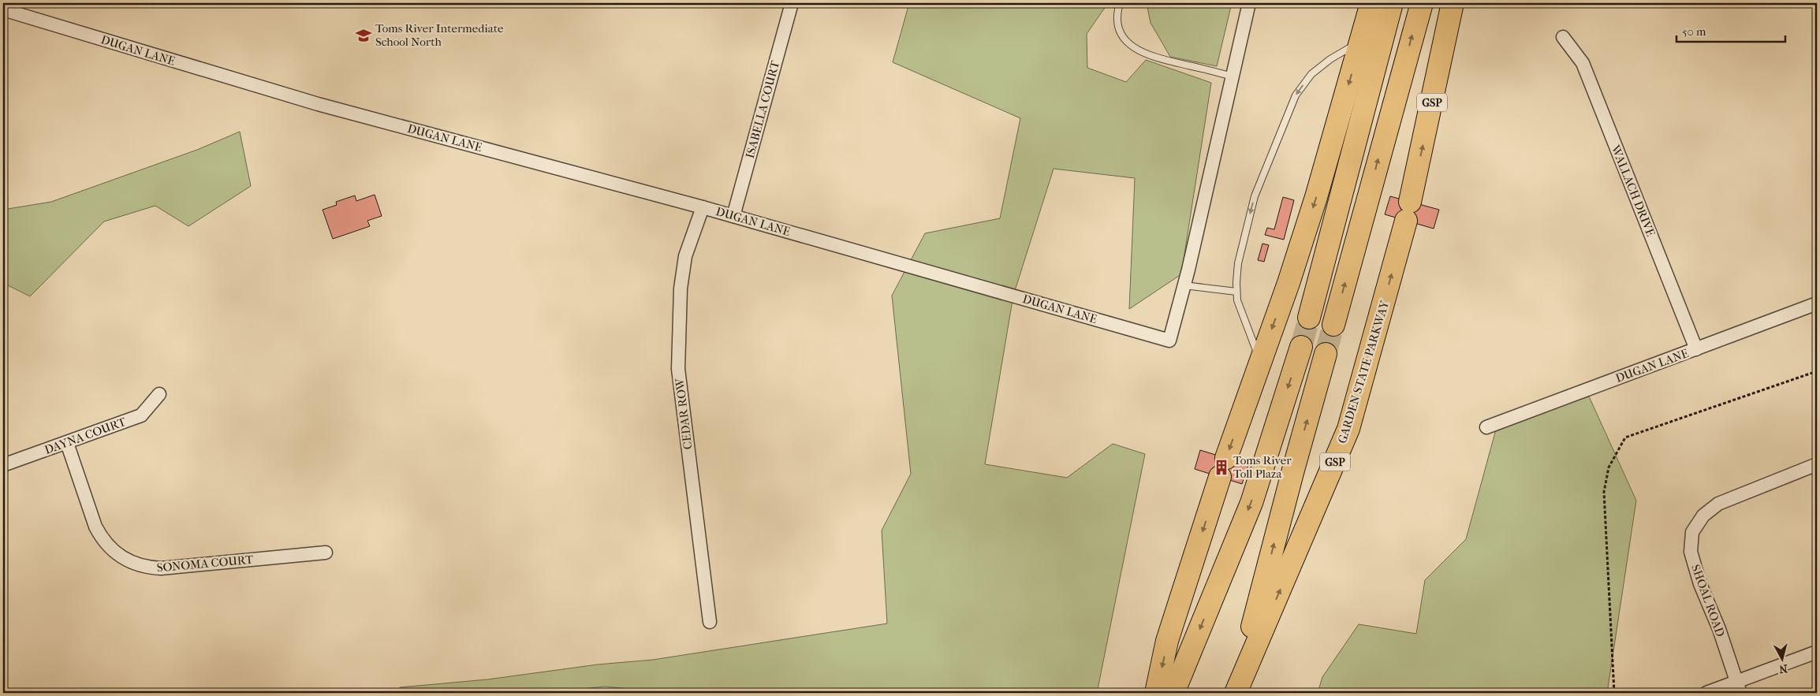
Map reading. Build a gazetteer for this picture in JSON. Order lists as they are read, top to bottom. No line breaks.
{"streets":{"highway":["GSP","GARDEN STATE PARKWAY"],"street":["DUGAN LANE","ISABELLA COURT","WALLACH DRIVE","CEDAR ROW","DAYNA COURT","SONOMA COURT","SHOAL ROAD"]},"crossings":[["DUGAN LANE","ISABELLA COURT"],["DUGAN LANE","WALLACH DRIVE"],["DUGAN LANE","CEDAR ROW"],["DAYNA COURT","SONOMA COURT"]],"places":{"school or university":["Toms River Intermediate School North"],"building":["Toms River Toll Plaza"]},"scale_bar":"50 m","north":"bottom"}
